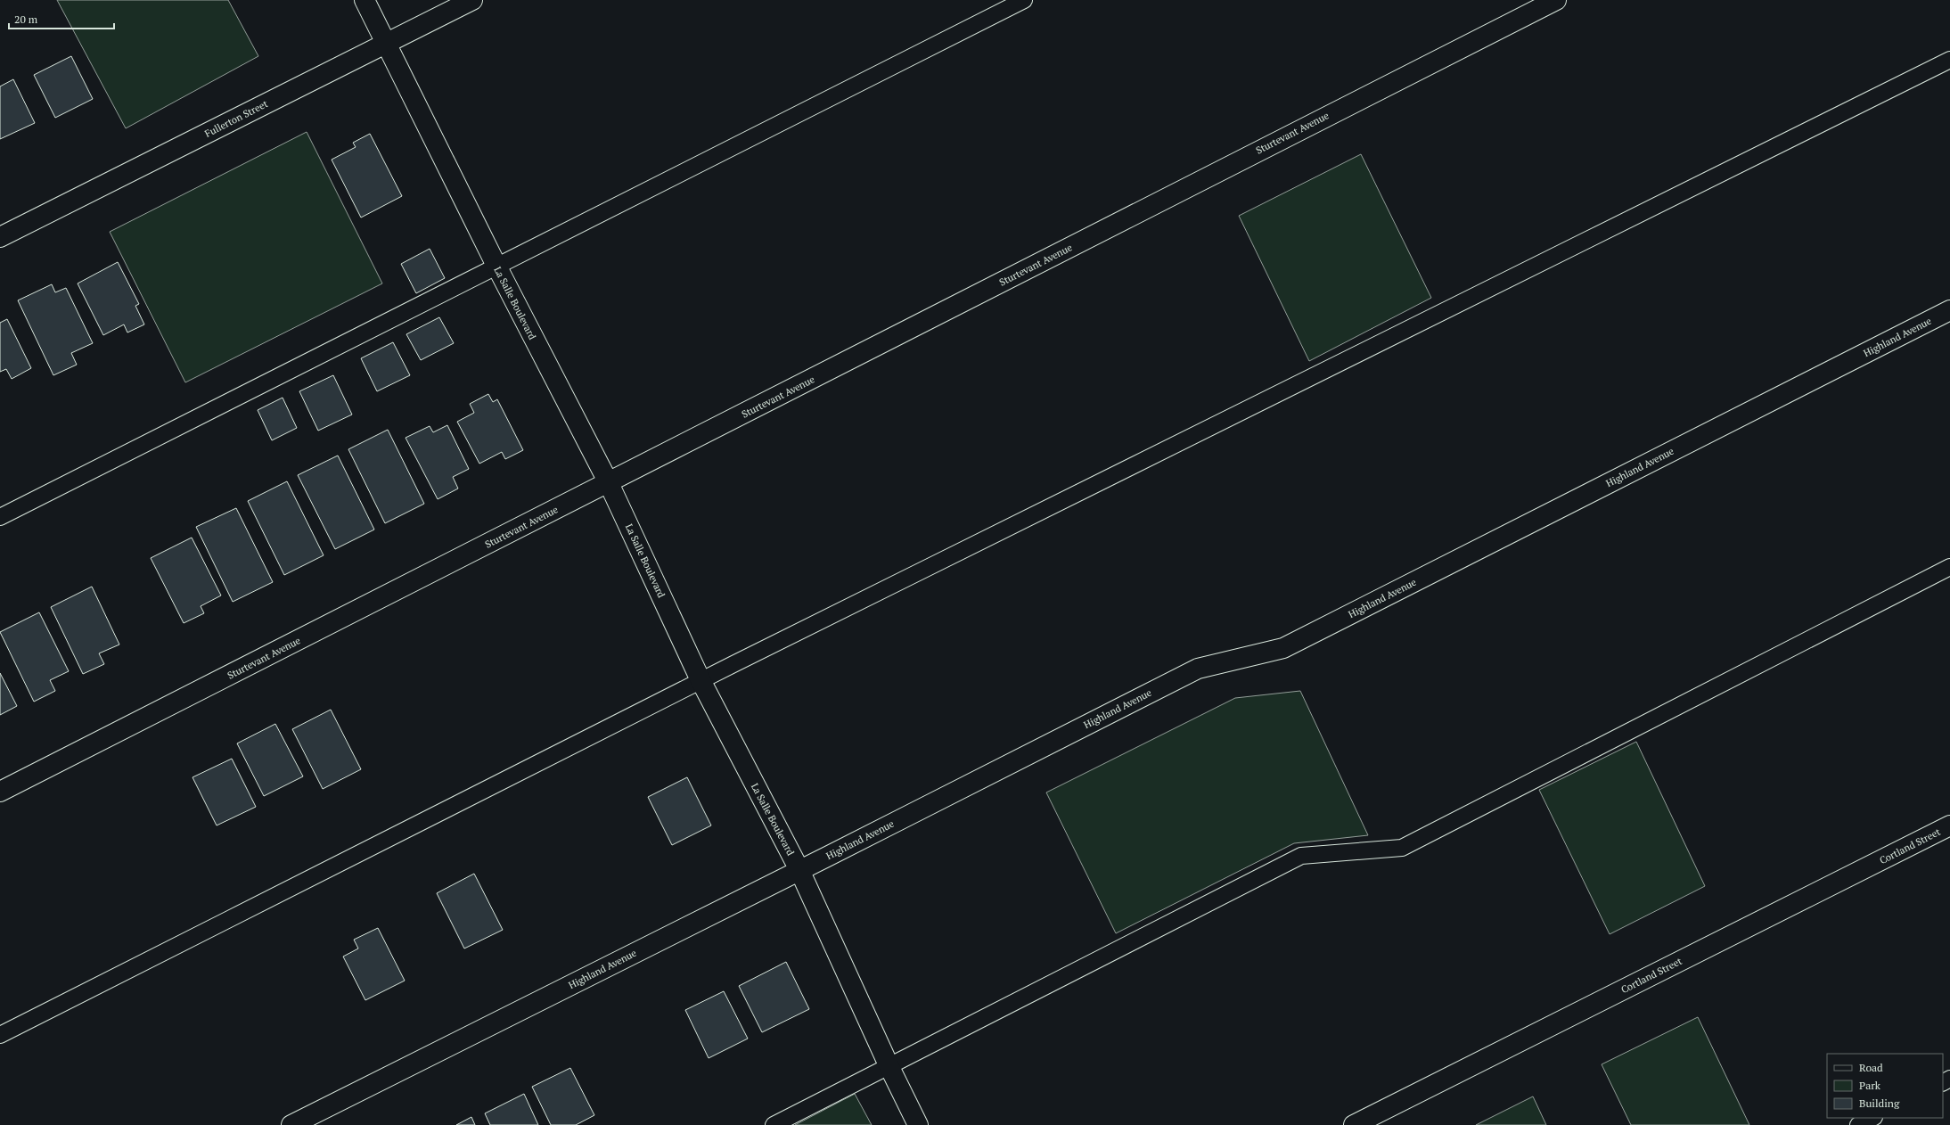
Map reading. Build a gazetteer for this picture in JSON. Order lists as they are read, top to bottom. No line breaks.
{"streets":{"street":["Fullerton Street","Sturtevant Avenue","La Salle Boulevard","Highland Avenue","Cortland Street"]},"crossings":[["Fullerton Street","La Salle Boulevard"],["Sturtevant Avenue","La Salle Boulevard"],["La Salle Boulevard","Highland Avenue"]],"legend":["Road","Park","Building"],"scale_bar":"20 m"}
